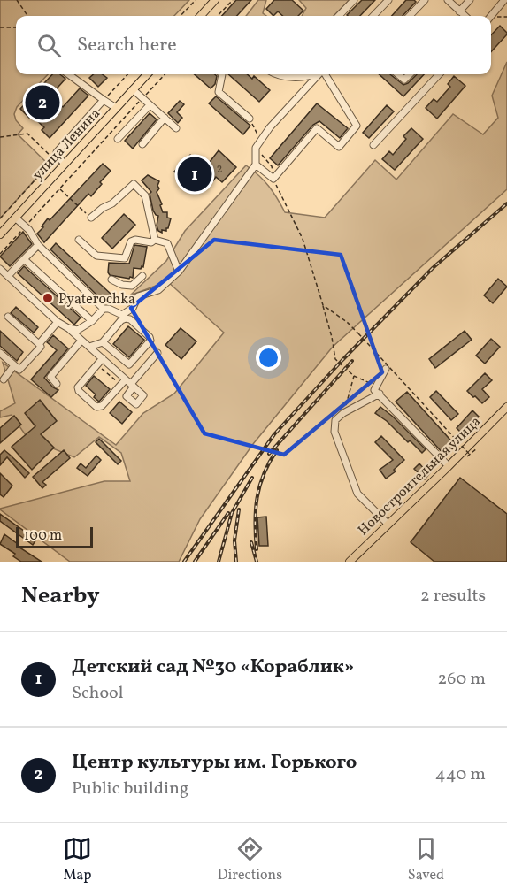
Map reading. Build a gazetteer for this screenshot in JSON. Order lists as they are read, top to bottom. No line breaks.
{"streets":{"main road":["улица Ленина","Новостроительная улица"]},"places":["Pyaterochka"],"house_numbers":["2"],"scale_bar":"100 m","page":{"search":"Search here","pins":["2","1"],"scale":"100 m","heading":["Nearby","2 results"],"list":[{"mark":"1","name":"Детский сад №30 «Кораблик»","note":"School","value":"260 m"},{"mark":"2","name":"Центр культуры им. Горького","note":"Public building","value":"440 m"}],"nav":["Map","Directions","Saved"]}}
